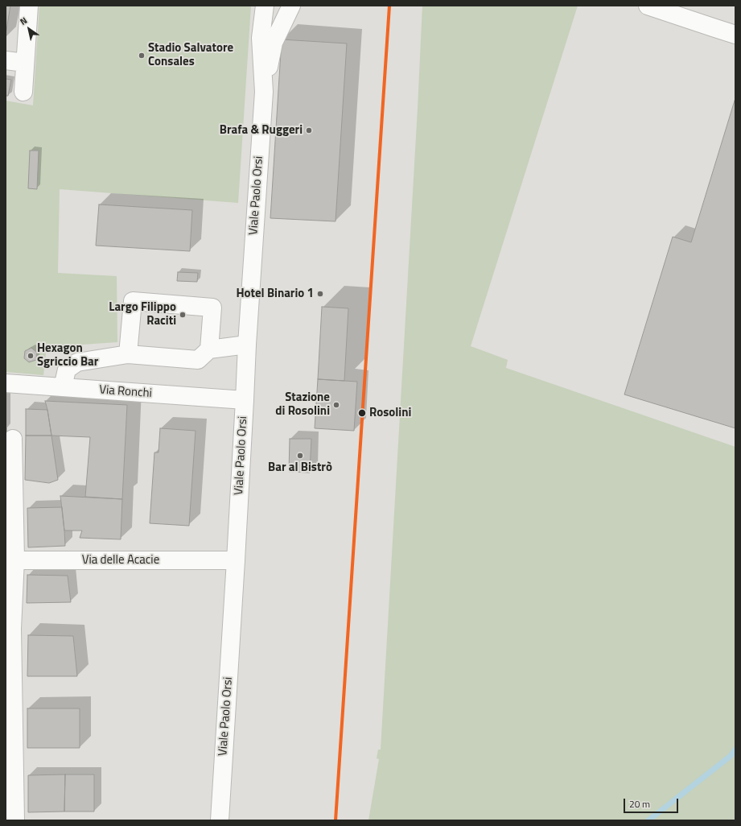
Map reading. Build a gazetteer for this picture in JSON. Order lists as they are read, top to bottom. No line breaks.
{"streets":{"street":["Viale Paolo Orsi","Via Ronchi","Via delle Acacie"]},"crossings":[["Viale Paolo Orsi","Via Ronchi"],["Viale Paolo Orsi","Via delle Acacie"]],"places":["Stadio Salvatore Consales","Brafa & Ruggeri","Hotel Binario 1","Largo Filippo Raciti","Hexagon Sgriccio Bar","Stazione di Rosolini","Rosolini","Bar al Bistrò"],"scale_bar":"20 m","north":"top left"}
